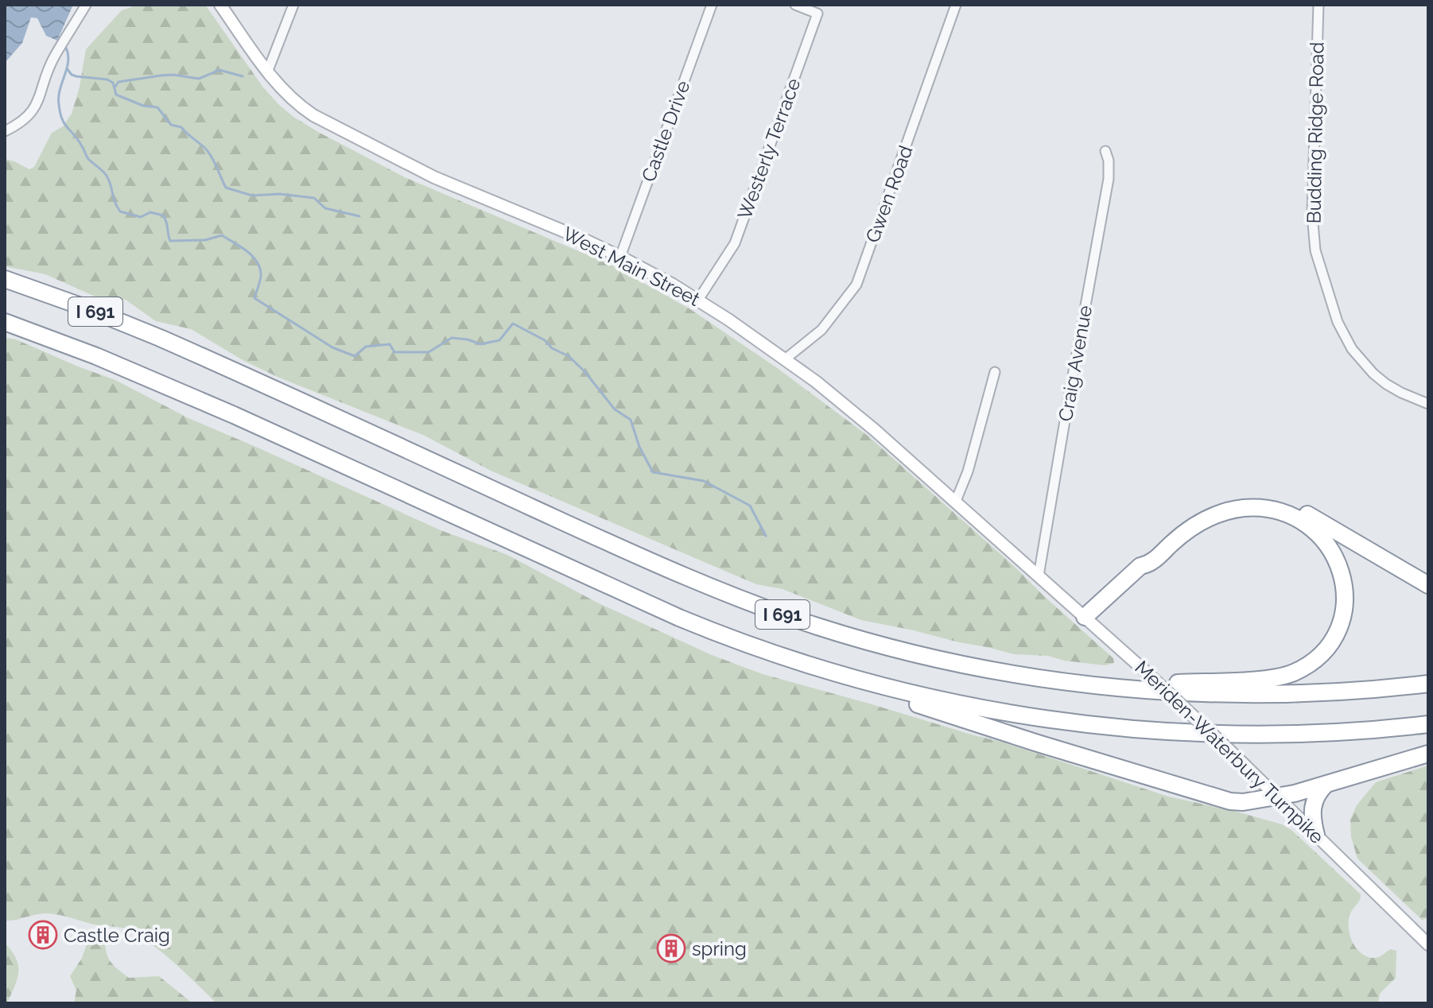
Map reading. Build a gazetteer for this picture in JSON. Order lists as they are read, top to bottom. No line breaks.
{"streets":{"highway":["I 691"],"main road":["West Main Street","Meriden-Waterbury Turnpike"],"street":["Castle Drive","Budding Ridge Road","Westerly Terrace","Gwen Road","Craig Avenue"]},"crossings":[["Castle Drive","West Main Street"],["Westerly Terrace","West Main Street"],["Gwen Road","West Main Street"],["West Main Street","Meriden-Waterbury Turnpike"],["Craig Avenue","Meriden-Waterbury Turnpike"]],"places":{"building":["Castle Craig","spring"]}}
